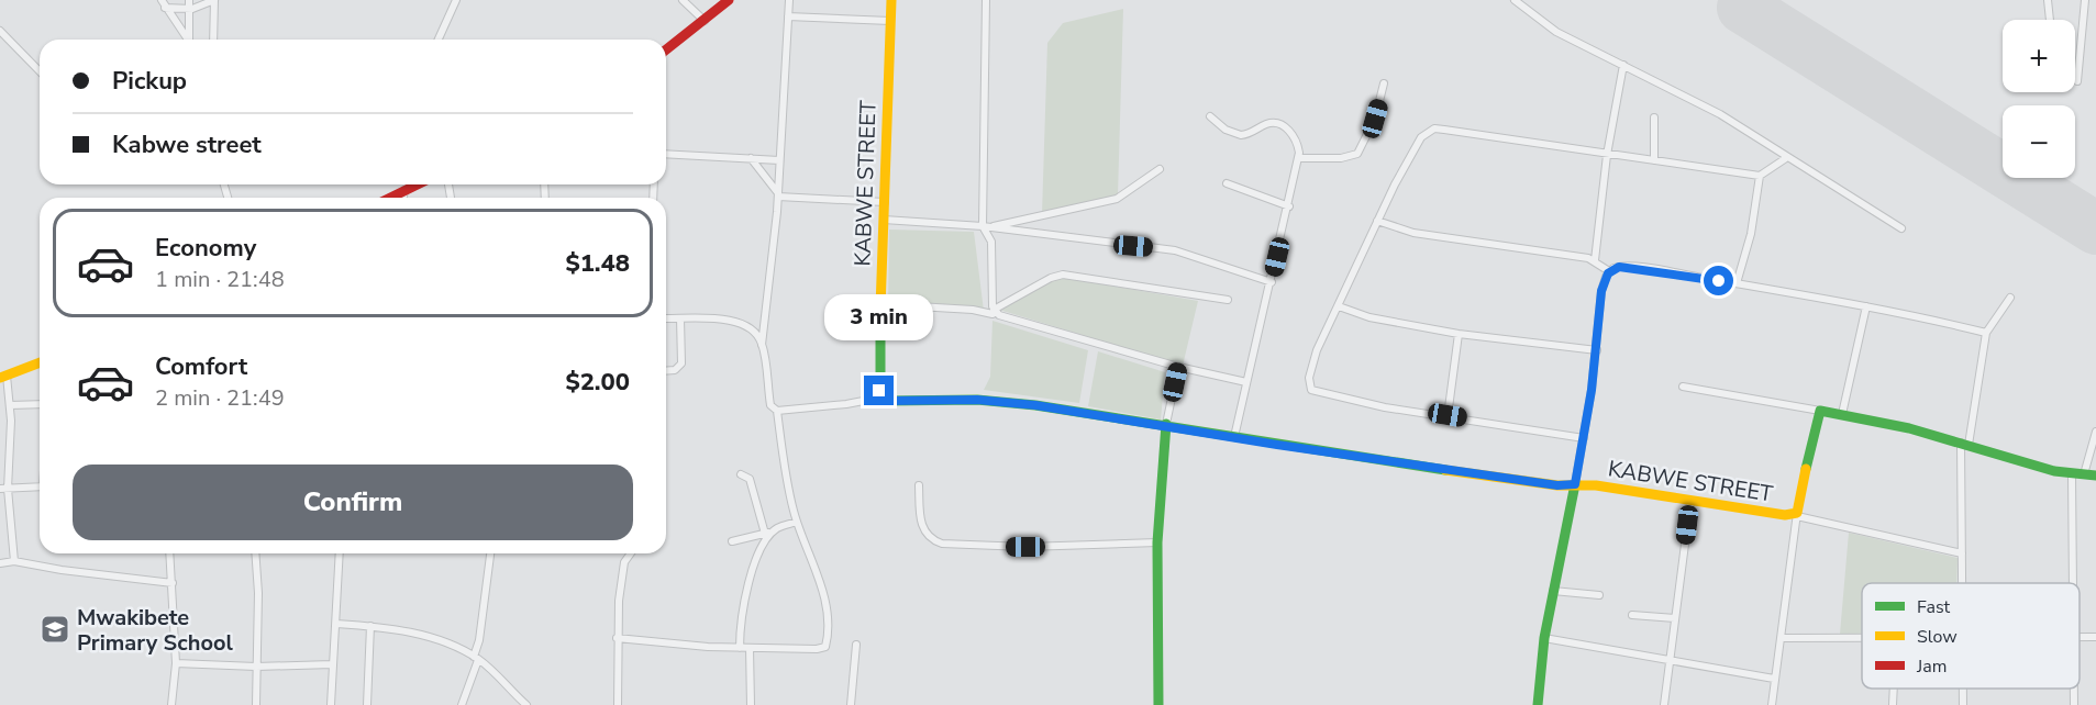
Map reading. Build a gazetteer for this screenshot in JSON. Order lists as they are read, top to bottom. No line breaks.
{"streets":{"main road":["KABWE STREET"]},"places":{"school or university":["Mwakibete Primary School"]},"legend":["Fast","Slow","Jam"],"page":{"map_buttons":["+","−"],"banner":["Pickup","Kabwe street"],"list":[{"name":"Economy","note":"1 min · 21:48","value":"$1.48"},{"name":"Comfort","note":"2 min · 21:49","value":"$2.00"}],"bubble":"3 min","buttons":"Confirm"}}
